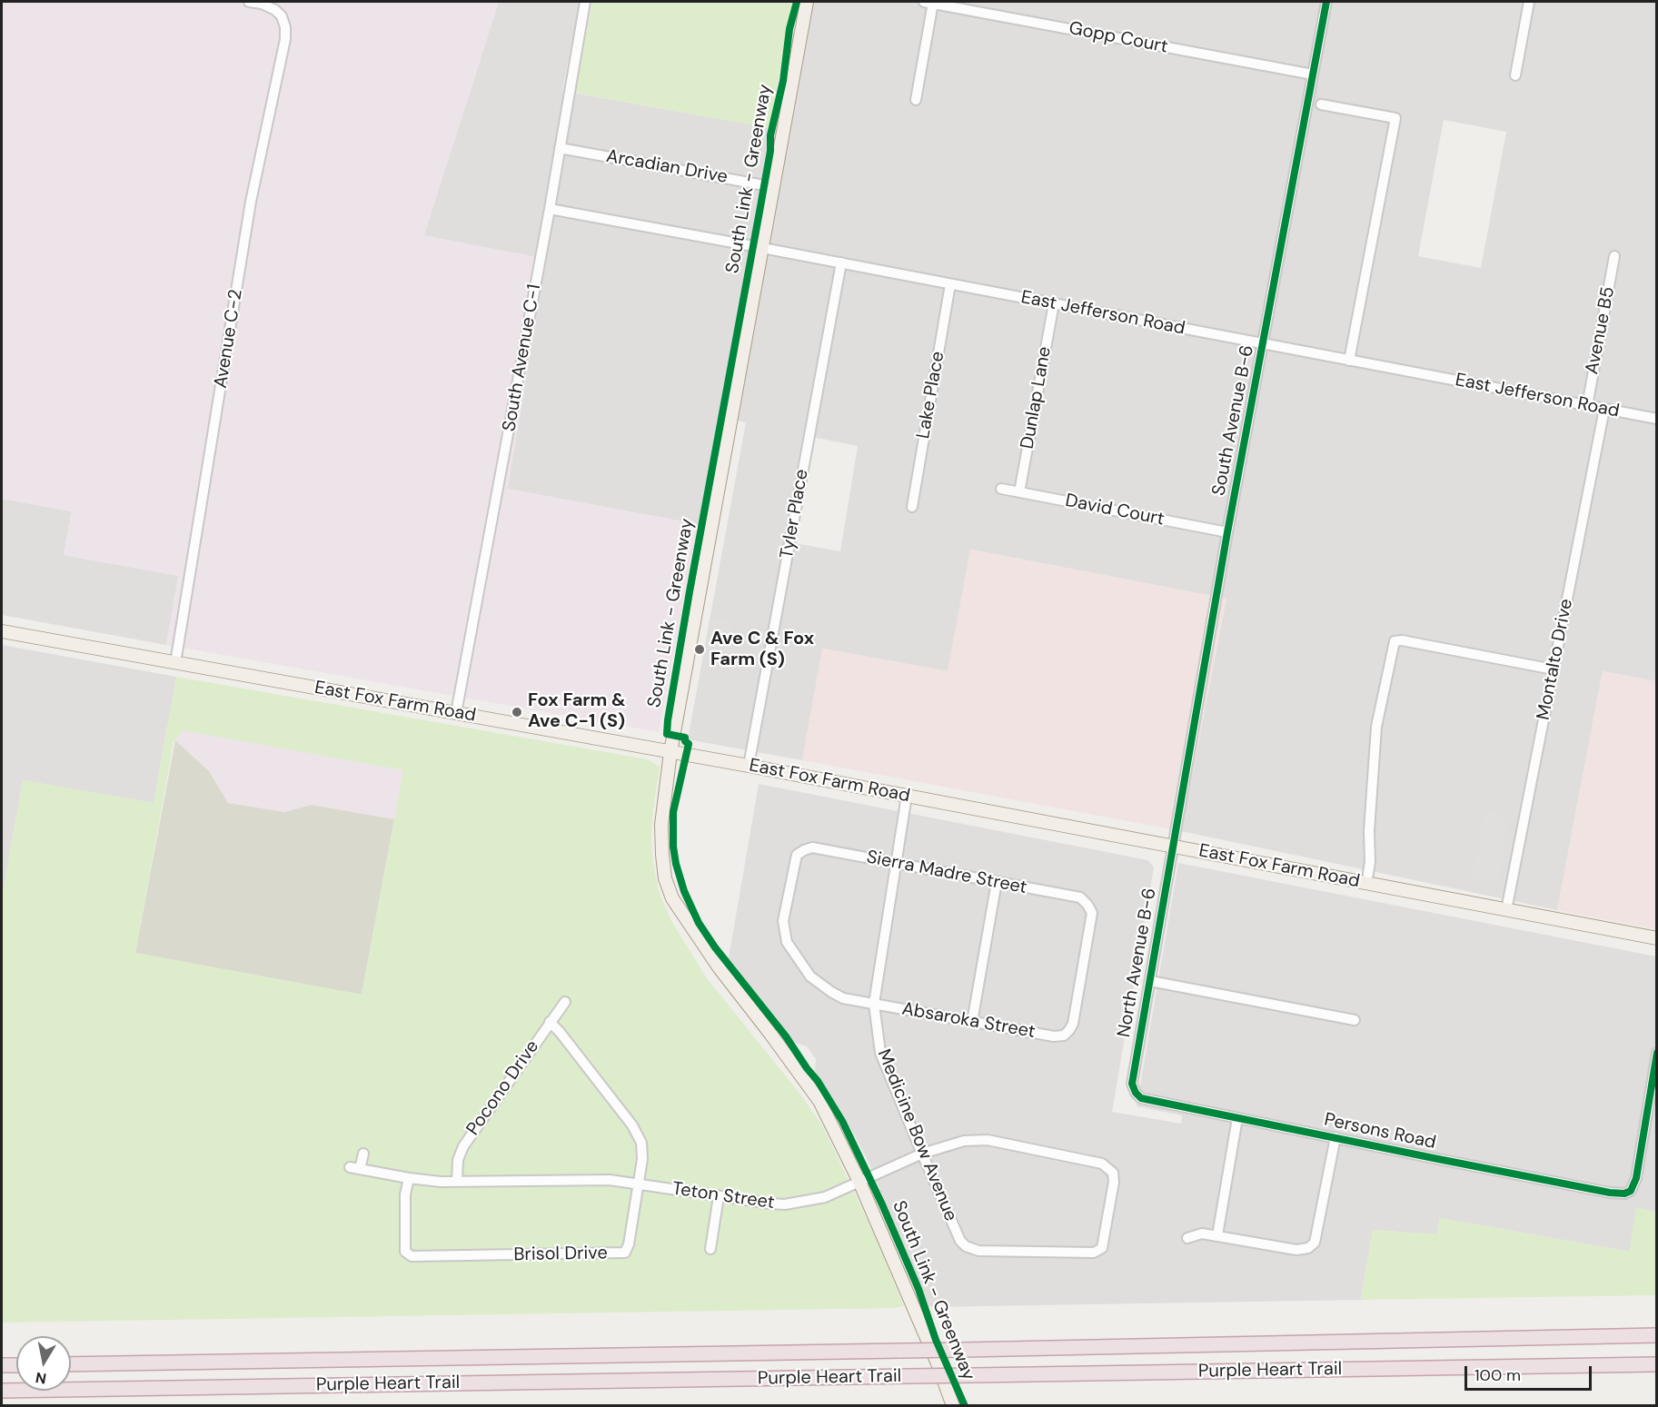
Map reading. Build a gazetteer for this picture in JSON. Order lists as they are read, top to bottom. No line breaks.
{"streets":{"highway":["Purple Heart Trail"],"main road":["East Fox Farm Road"],"street":["Gopp Court","Arcadian Drive","East Jefferson Road","Avenue B5","Avenue C-2","South Avenue C-1","Lake Place","Dunlap Lane","South Avenue B-6","David Court","Tyler Place","Montalto Drive","Sierra Madre Street","North Avenue B-6","Absaroka Street","Pocono Drive","Persons Road","Medicine Bow Avenue","Teton Street","Brisol Drive"],"cycle path":["South Link - Greenway"]},"crossings":[["Gopp Court","South Avenue B-6"],["Arcadian Drive","South Avenue C-1"],["East Jefferson Road","Avenue B5"],["East Jefferson Road","South Avenue C-1"],["East Jefferson Road","Lake Place"],["East Jefferson Road","Dunlap Lane"],["East Jefferson Road","South Avenue B-6"],["East Jefferson Road","Tyler Place"],["East Jefferson Road","Montalto Drive"],["Avenue C-2","East Fox Farm Road"],["South Avenue C-1","East Fox Farm Road"],["Dunlap Lane","David Court"],["South Avenue B-6","David Court"],["South Avenue B-6","East Fox Farm Road"],["South Avenue B-6","North Avenue B-6"],["Tyler Place","East Fox Farm Road"],["Montalto Drive","East Fox Farm Road"],["East Fox Farm Road","North Avenue B-6"],["East Fox Farm Road","Medicine Bow Avenue"],["Sierra Madre Street","Absaroka Street"],["Sierra Madre Street","Medicine Bow Avenue"],["North Avenue B-6","Persons Road"],["Absaroka Street","Medicine Bow Avenue"],["Pocono Drive","Teton Street"],["Pocono Drive","Brisol Drive"],["Medicine Bow Avenue","Teton Street"],["Teton Street","Brisol Drive"]],"places":["Ave C & Fox Farm (S)","Fox Farm & Ave C-1 (S)"],"scale_bar":"100 m","north":"bottom"}
